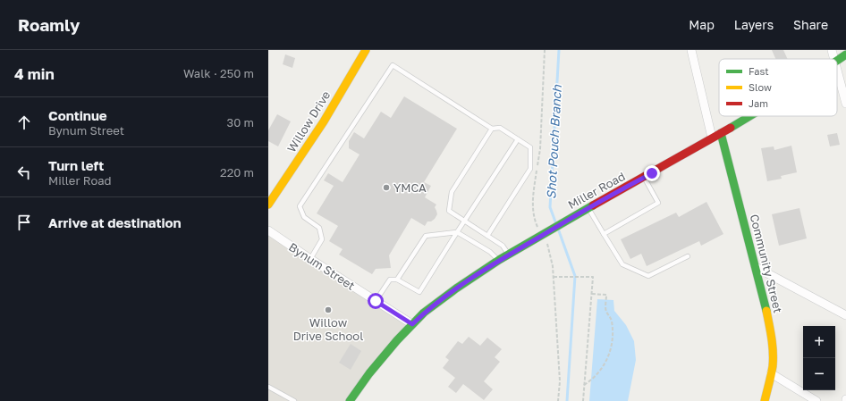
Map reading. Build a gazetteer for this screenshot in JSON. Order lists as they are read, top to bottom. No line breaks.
{"streets":{"main road":["Willow Drive","Miller Road","Community Street"],"street":["Bynum Street"]},"crossings":[["Miller Road","Community Street"],["Miller Road","Bynum Street"]],"water":["Shot Pouch Branch"],"places":["YMCA","Willow Drive School"],"legend":["Fast","Slow","Jam"],"page":{"header":"Roamly","nav":["Map","Layers","Share"],"heading":["4 min","Walk · 250 m"],"list":[["Continue","Bynum Street","30 m"],["Turn left","Miller Road","220 m"],"Arrive at destination"],"map_buttons":["+","−"]}}
